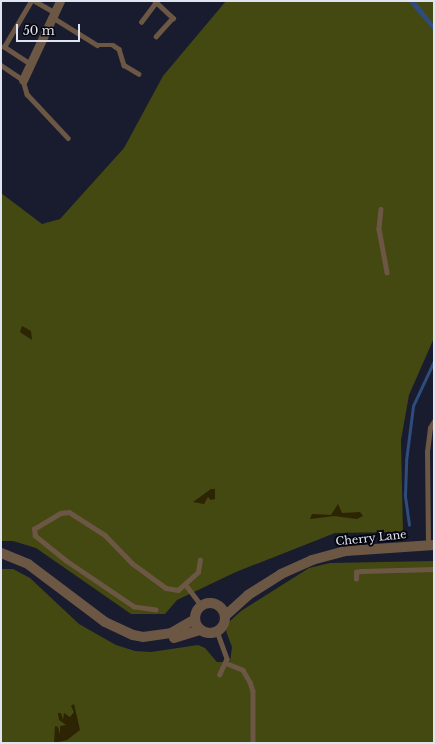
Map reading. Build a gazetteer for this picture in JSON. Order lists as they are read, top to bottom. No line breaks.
{"streets":{"street":["Cherry Lane"]},"scale_bar":"50 m"}
